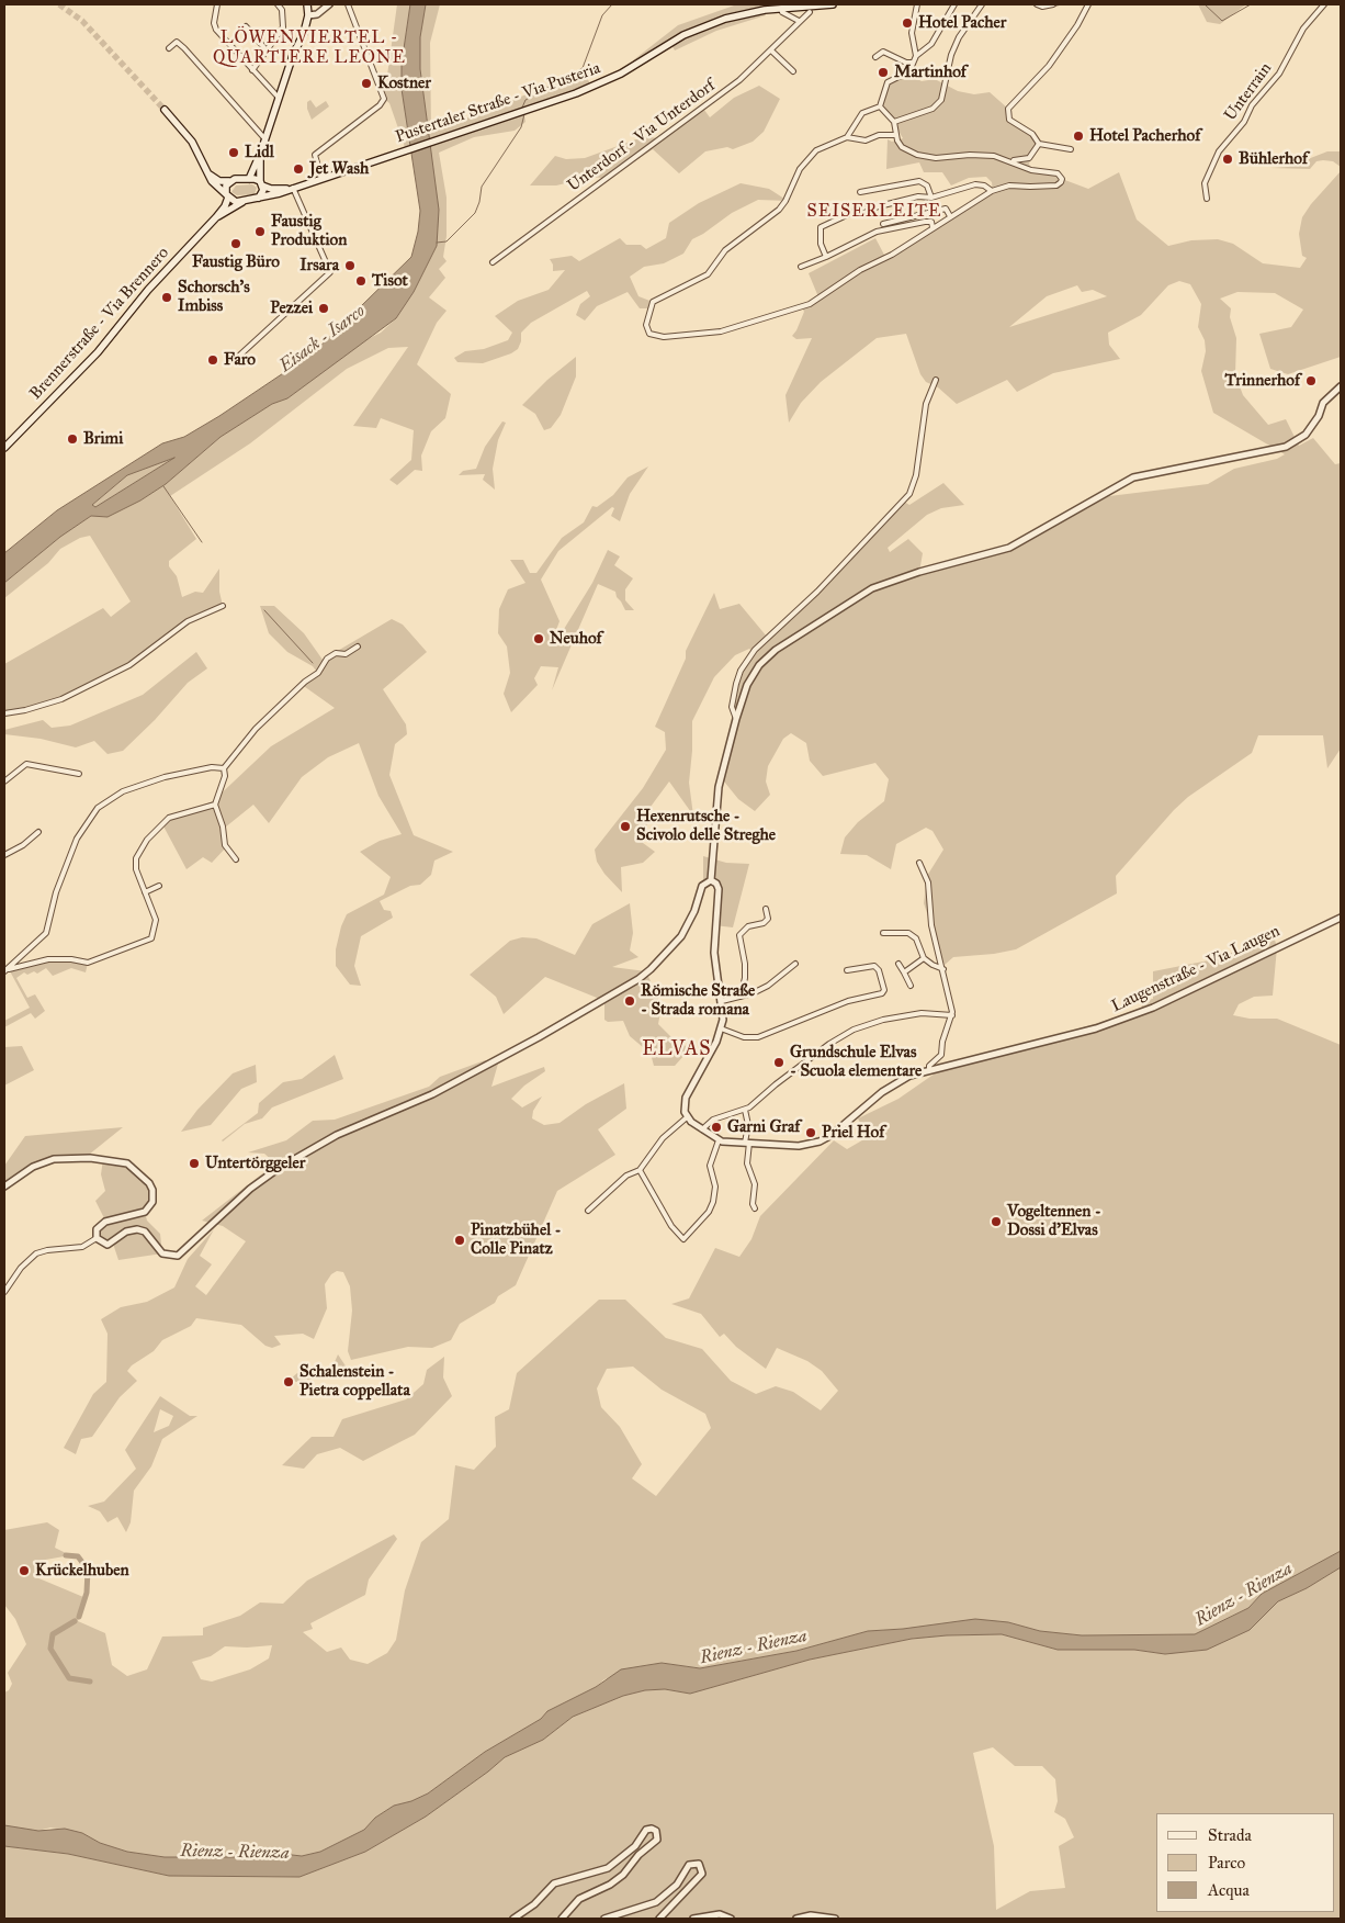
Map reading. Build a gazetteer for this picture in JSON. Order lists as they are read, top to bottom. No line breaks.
{"streets":{"main road":["Pustertaler Straße - Via Pusteria","Brennerstraße - Via Brennero"],"street":["Unterrain","Unterdorf - Via Unterdorf","Laugenstraße - Via Laugen"]},"crossings":[["Pustertaler Straße - Via Pusteria","Brennerstraße - Via Brennero"]],"districts":["LÖWENVIERTEL - QUARTIERE LEONE","SEISERLEITE","ELVAS"],"water":["Eisack - Isarco","Rienz - Rienza"],"places":["Hotel Pacher","Martinhof","Kostner","Hotel Pacherhof","Lidl","Bühlerhof","Jet Wash","Faustig Produktion","Faustig Büro","Irsara","Tisot","Schorsch's Imbiss","Pezzei","Faro","Trinnerhof","Brimi","Neuhof","Hexenrutsche - Scivolo delle Streghe","Römische Straße - Strada romana","Grundschule Elvas - Scuola elementare","Garni Graf","Priel Hof","Untertörggeler","Vogeltennen - Dossi d'Elvas","Pinatzbühel - Colle Pinatz","Schalenstein - Pietra coppellata","Krückelhuben"],"legend":["Strada","Parco","Acqua"]}
